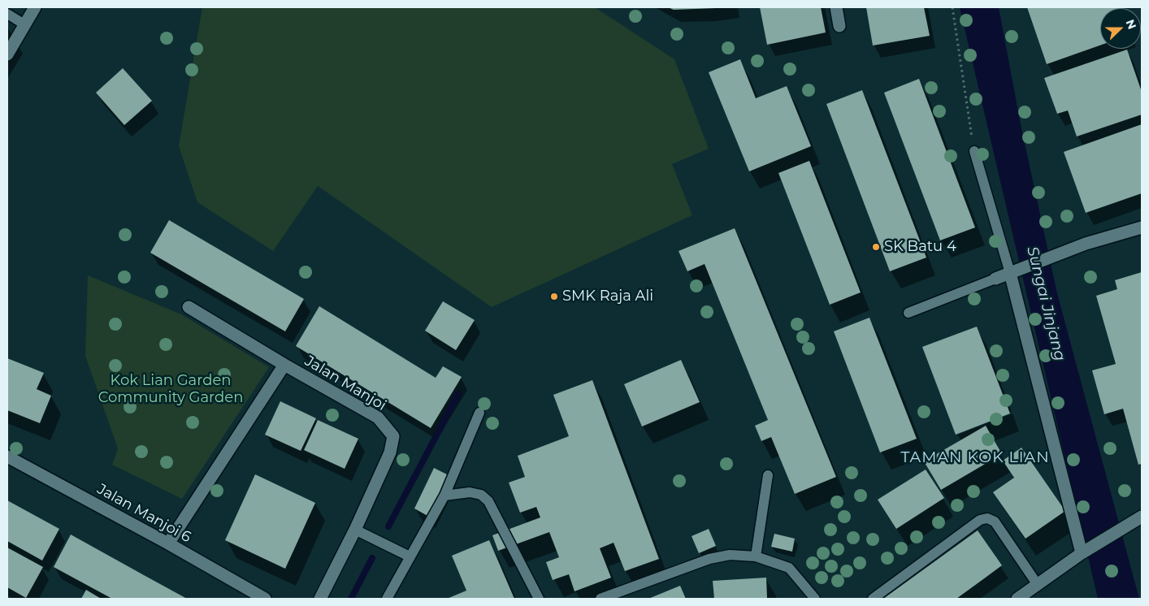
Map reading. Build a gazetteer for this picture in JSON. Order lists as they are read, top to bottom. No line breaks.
{"streets":{"street":["Jalan Manjoi","Jalan Manjoi 6"]},"districts":["TAMAN KOK LIAN"],"water":["Sungai Jinjang"],"parks":["Kok Lian Garden Community Garden"],"places":["SK Batu 4","SMK Raja Ali"],"north":"right"}
